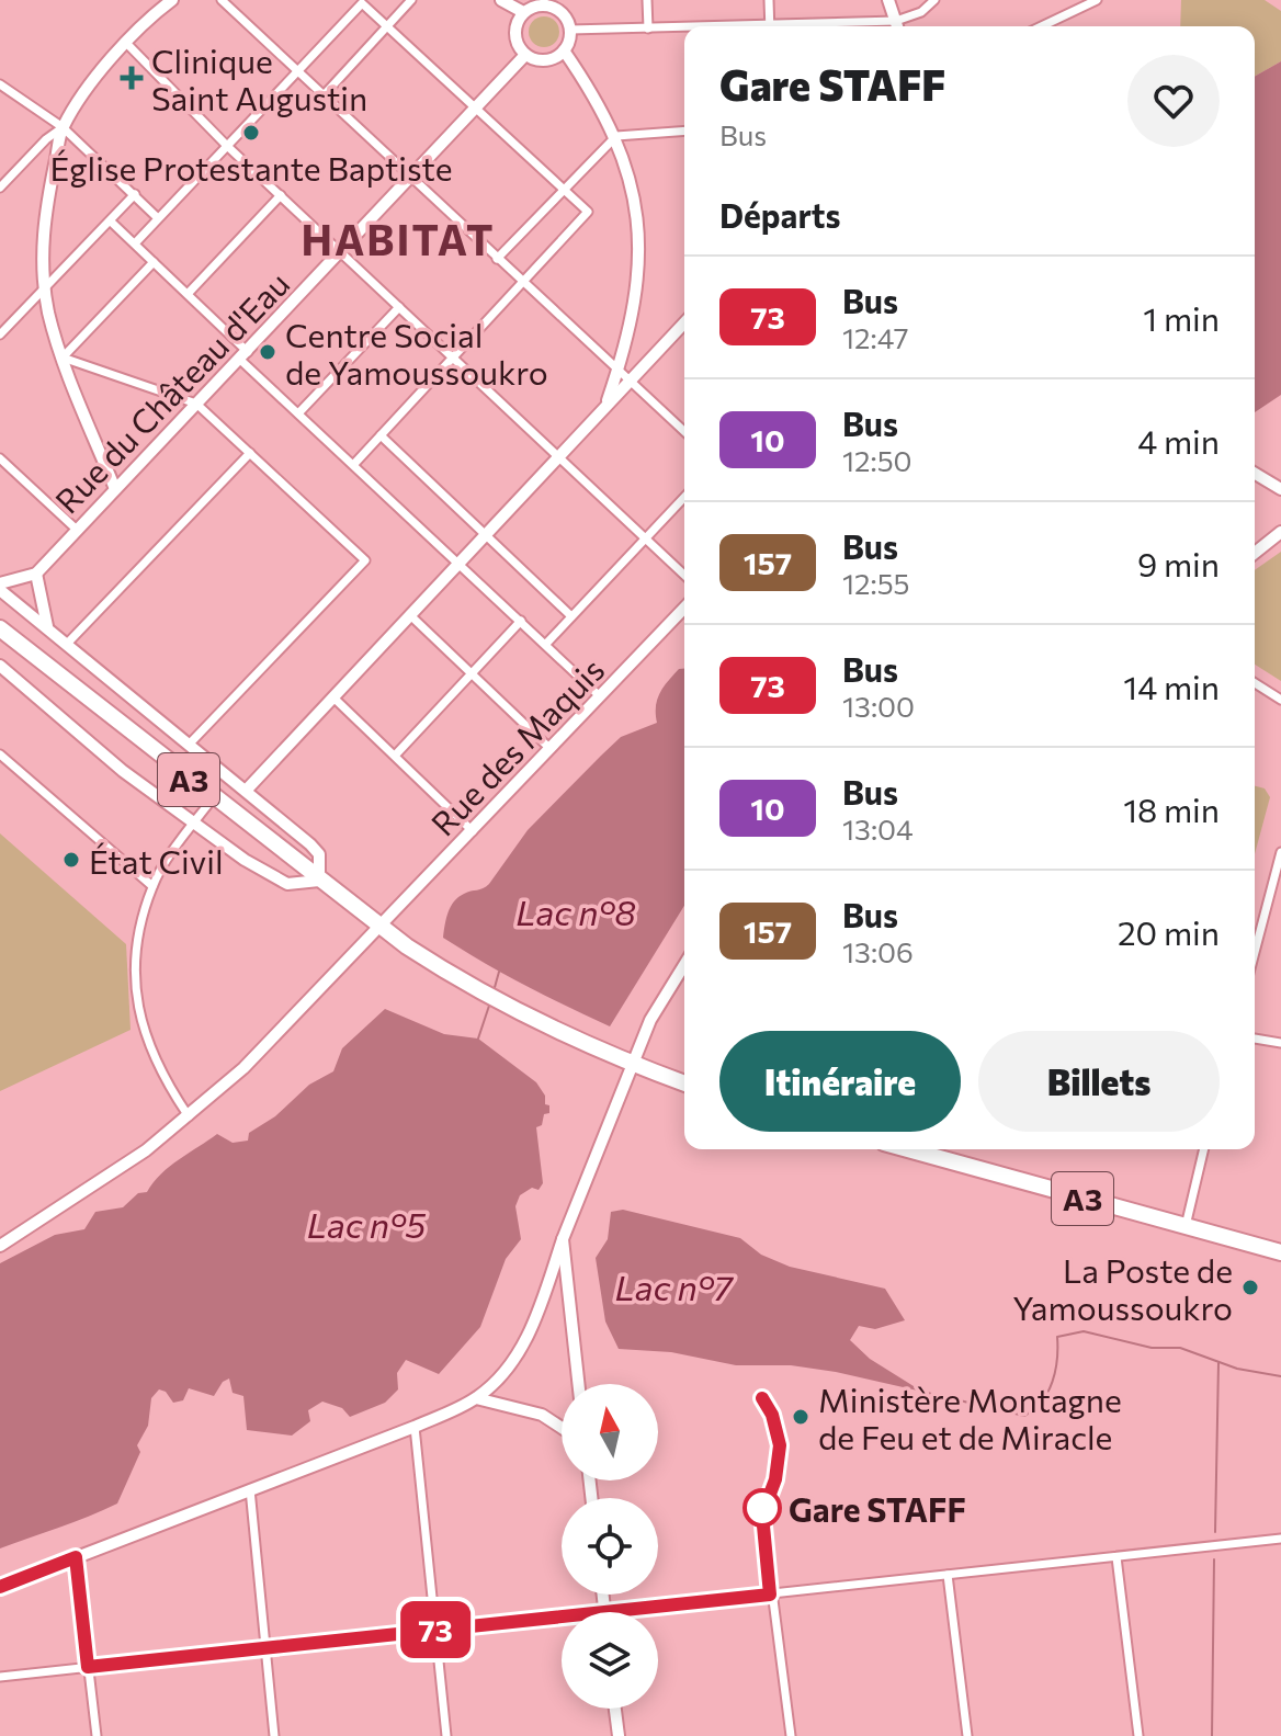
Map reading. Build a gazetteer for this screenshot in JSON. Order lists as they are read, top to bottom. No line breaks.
{"streets":{"highway":["A3"],"street":["Rue du Château d'Eau","Rue des Maquis"]},"crossings":[["Rue des Maquis","A3"]],"districts":["HABITAT"],"water":["Lac n°8","Lac n°5","Lac n°7"],"places":{"health":["Clinique Saint Augustin"],"other":["Église Protestante Baptiste","Centre Social de Yamoussoukro","État Civil","La Poste de Yamoussoukro","Ministère Montagne de Feu et de Miracle","Gare STAFF"]},"lines":["bus line 73"],"north":"top","page":{"on_map":"73","heading":[["Gare STAFF","Bus"],"Départs"],"list":[{"mark":"73","name":"Bus","note":"12:47","value":"1 min"},{"mark":"10","name":"Bus","note":"12:50","value":"4 min"},{"mark":"157","name":"Bus","note":"12:55","value":"9 min"},{"mark":"73","name":"Bus","note":"13:00","value":"14 min"},{"mark":"10","name":"Bus","note":"13:04","value":"18 min"},{"mark":"157","name":"Bus","note":"13:06","value":"20 min"}],"buttons":["Itinéraire","Billets"]}}
